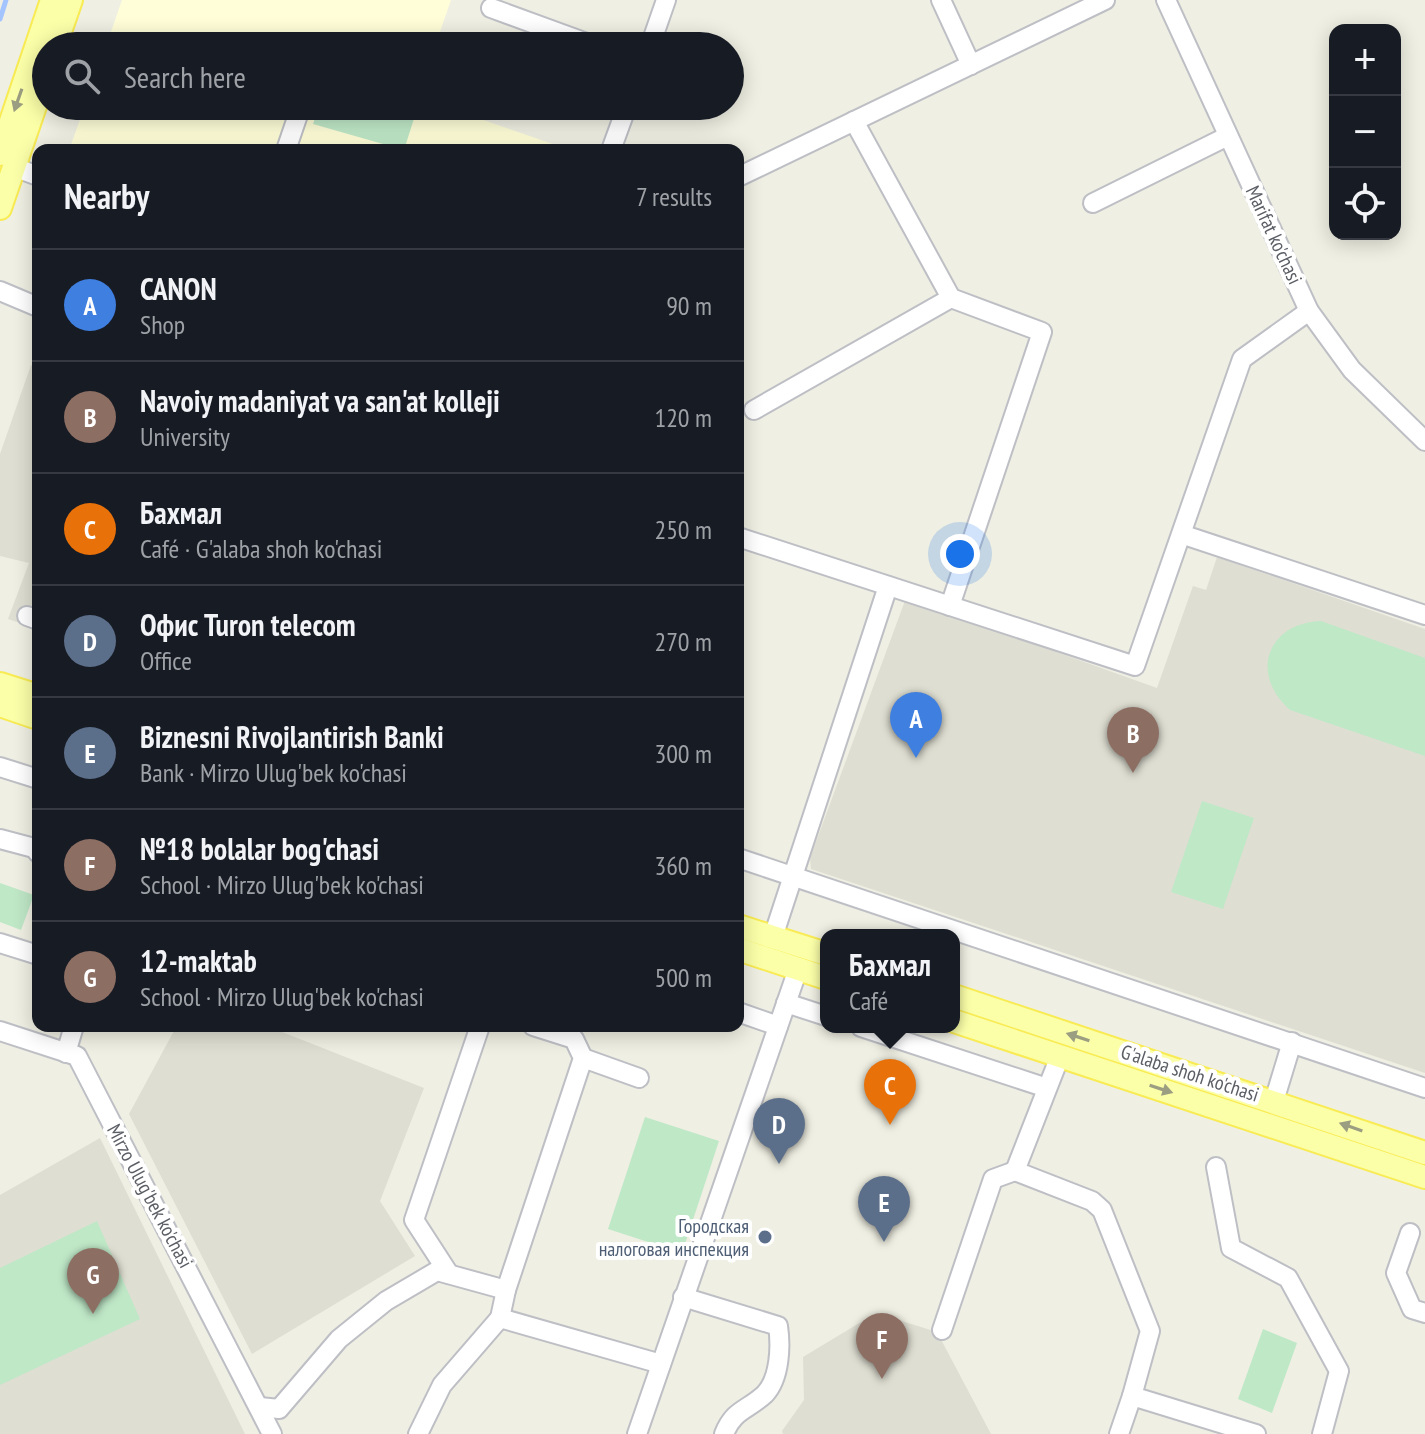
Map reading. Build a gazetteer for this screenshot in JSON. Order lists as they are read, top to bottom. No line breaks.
{"streets":{"main road":["G'alaba shoh ko'chasi"],"street":["Marifat ko'chasi","Mirzo Ulug'bek ko'chasi"]},"places":["Городская налоговая инспекция"],"page":{"map_buttons":["+","−"],"search":"Search here","heading":["Nearby","7 results"],"list":[{"mark":"A","name":"CANON","note":"Shop","value":"90 m"},{"mark":"B","name":"Navoiy madaniyat va san'at kolleji","note":"University","value":"120 m"},{"mark":"C","name":"Бахмал","note":"Café · G'alaba shoh ko'chasi","value":"250 m"},{"mark":"D","name":"Офис Turon telecom","note":"Office","value":"270 m"},{"mark":"E","name":"Biznesni Rivojlantirish Banki","note":"Bank · Mirzo Ulug'bek ko'chasi","value":"300 m"},{"mark":"F","name":"№18 bolalar bog'chasi","note":"School · Mirzo Ulug'bek ko'chasi","value":"360 m"},{"mark":"G","name":"12-maktab","note":"School · Mirzo Ulug'bek ko'chasi","value":"500 m"}],"pins":["A","B","C","D","E","G","F"],"popup":["Бахмал","Café"]}}
